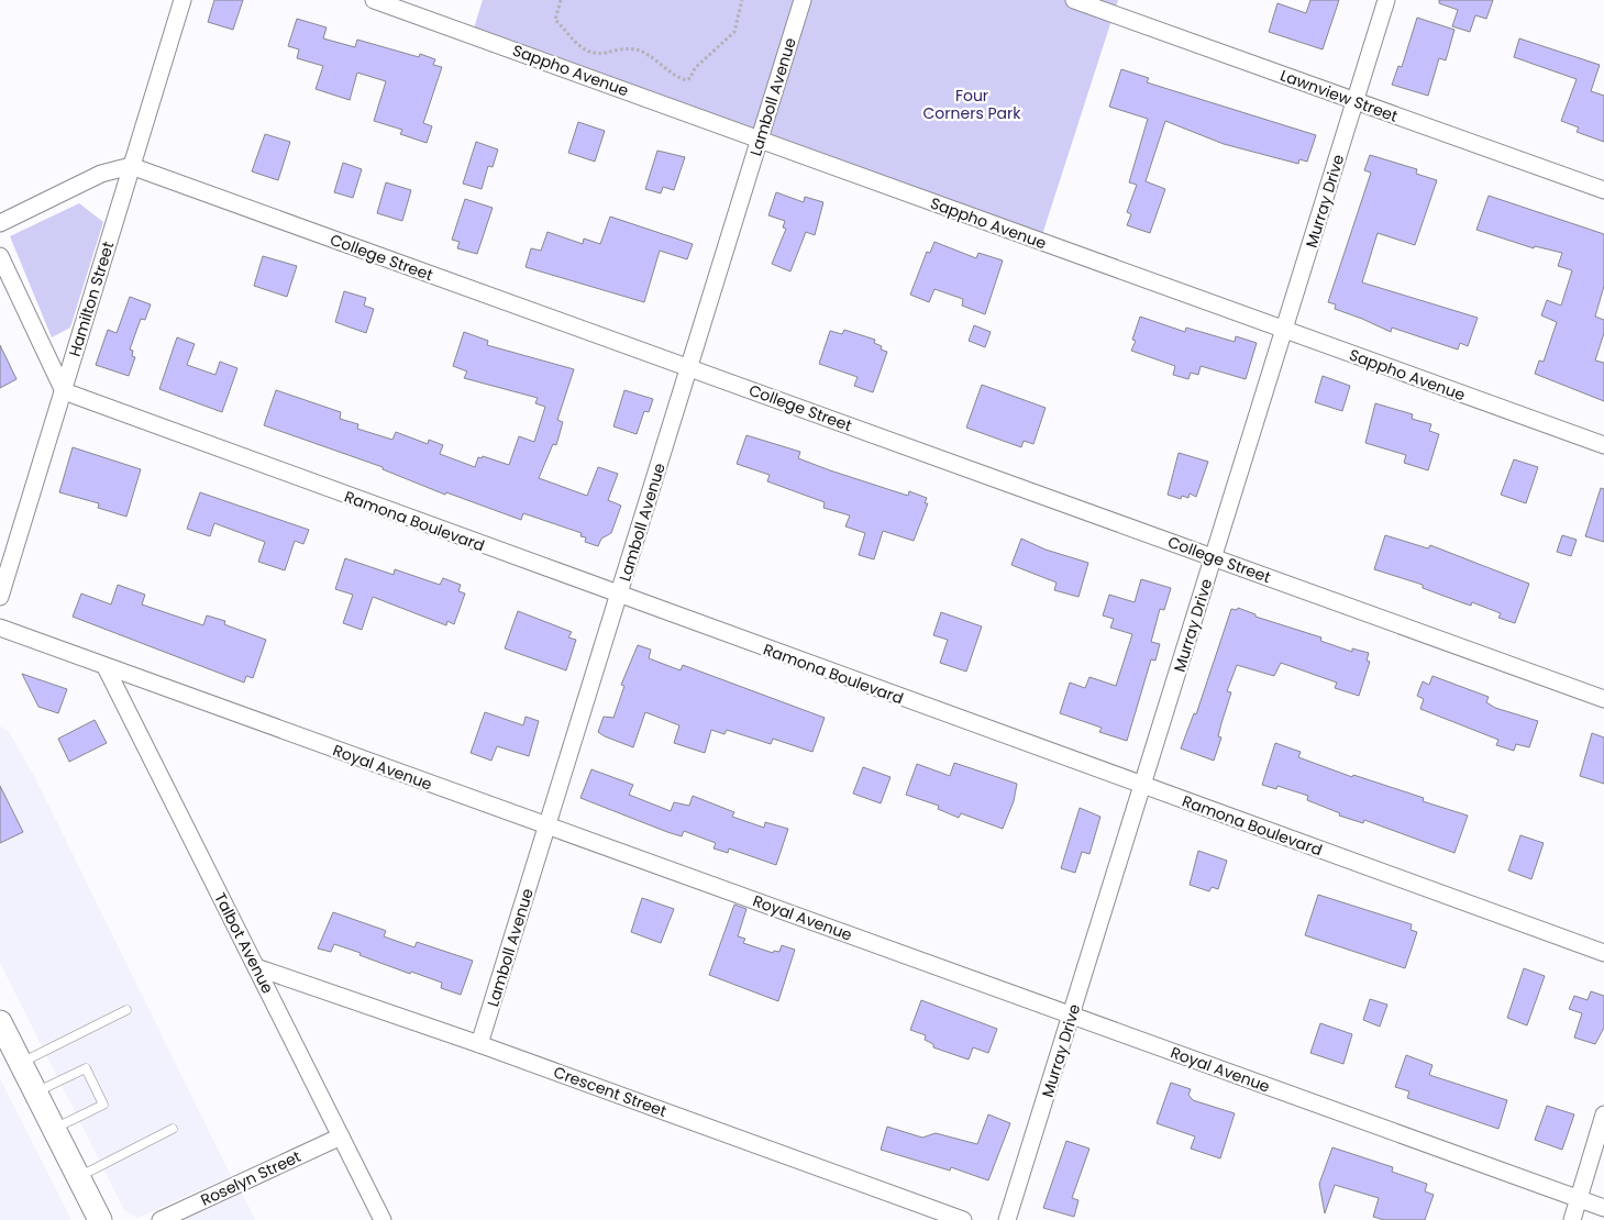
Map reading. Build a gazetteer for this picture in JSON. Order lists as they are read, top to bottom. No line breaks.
{"streets":{"street":["Sappho Avenue","Lawnview Street","Lamboll Avenue","Murray Drive","College Street","Hamilton Street","Ramona Boulevard","Royal Avenue","Talbot Avenue","Crescent Street","Roselyn Street"]},"crossings":[["Sappho Avenue","Lamboll Avenue"],["Sappho Avenue","Murray Drive"],["Lawnview Street","Murray Drive"],["Lamboll Avenue","College Street"],["Lamboll Avenue","Ramona Boulevard"],["Lamboll Avenue","Royal Avenue"],["Lamboll Avenue","Crescent Street"],["Murray Drive","College Street"],["Murray Drive","Ramona Boulevard"],["Murray Drive","Royal Avenue"],["College Street","Hamilton Street"],["Hamilton Street","Ramona Boulevard"],["Royal Avenue","Talbot Avenue"],["Talbot Avenue","Crescent Street"],["Talbot Avenue","Roselyn Street"]],"parks":["Four Corners Park"]}
